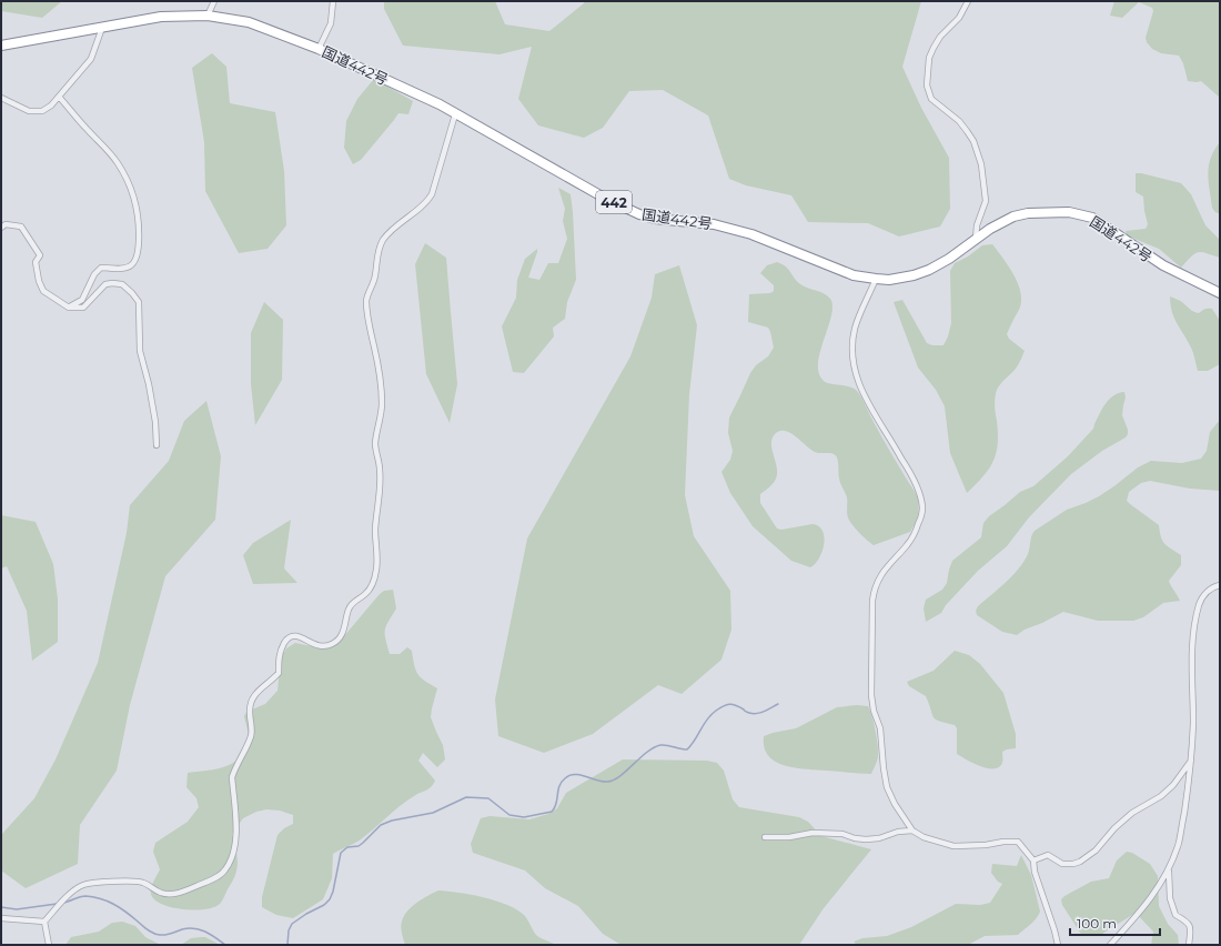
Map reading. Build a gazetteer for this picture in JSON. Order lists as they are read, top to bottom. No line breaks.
{"streets":{"highway":["国道442号","442"]},"scale_bar":"100 m"}
